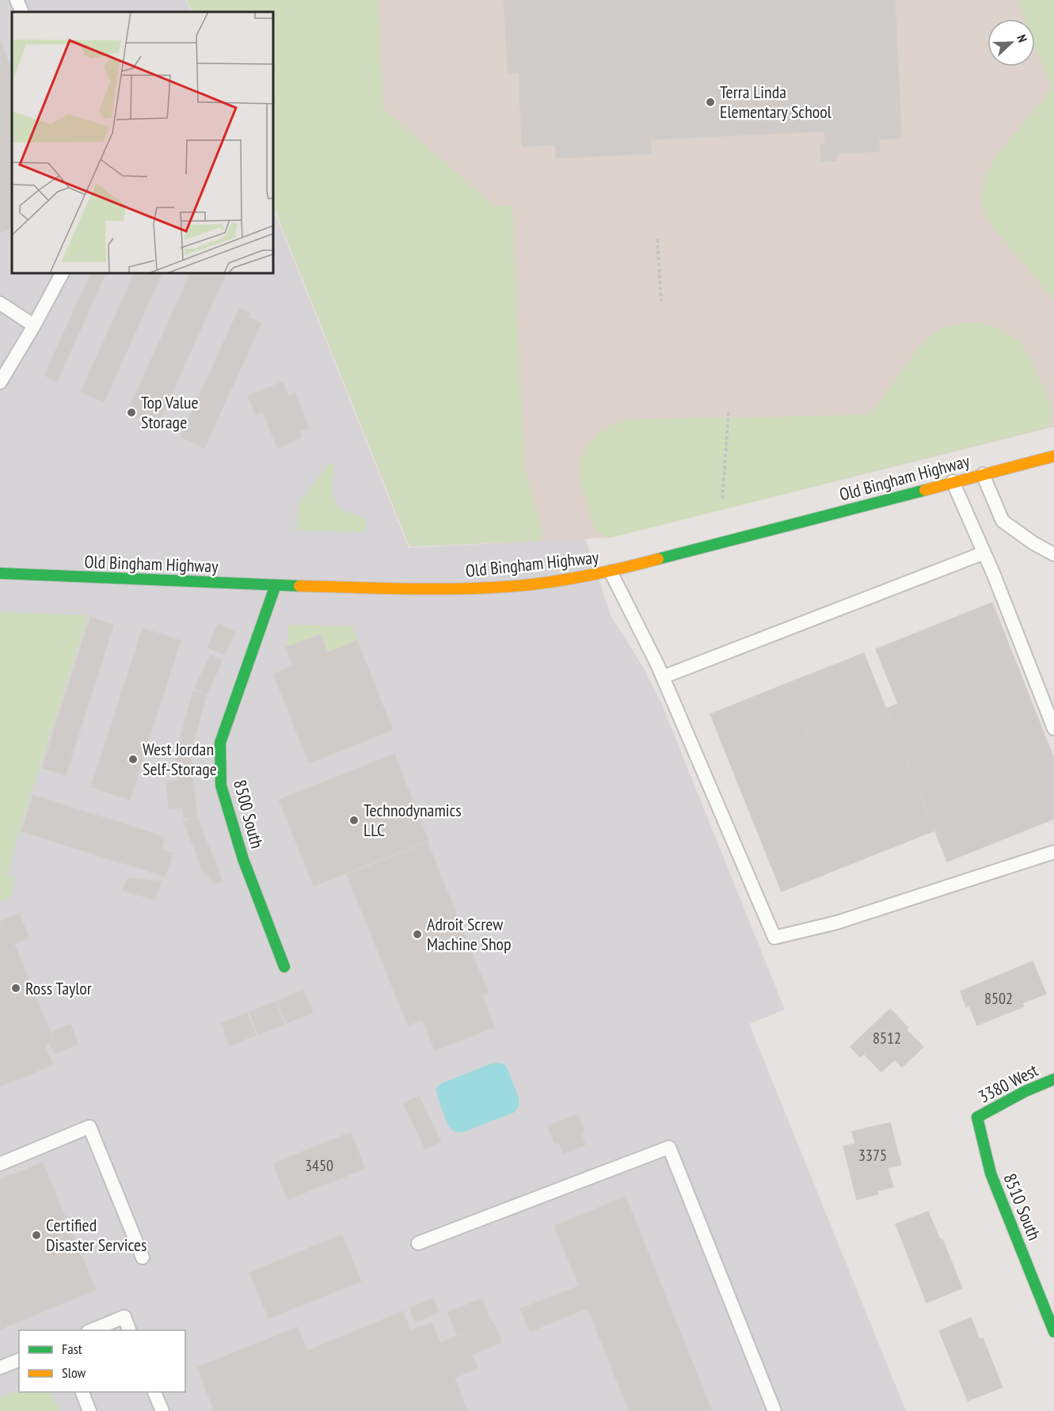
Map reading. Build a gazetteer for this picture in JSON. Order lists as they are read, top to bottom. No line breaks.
{"streets":{"street":["Old Bingham Highway","8500 South","3380 West","8510 South"]},"crossings":[["Old Bingham Highway","8500 South"],["3380 West","8510 South"]],"places":["Terra Linda Elementary School","Top Value Storage","West Jordan Self-Storage","Technodynamics LLC","Adroit Screw Machine Shop","Ross Taylor","Certified Disaster Services"],"house_numbers":["8502","8512","3375","3450"],"legend":["Fast","Slow"],"north":"right"}
